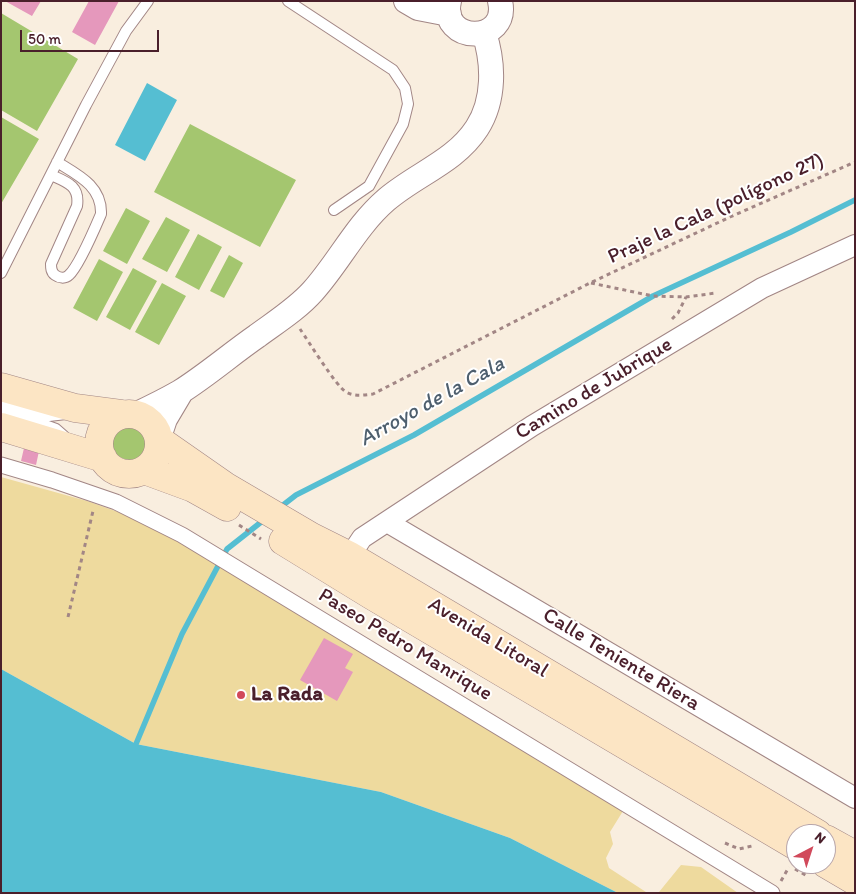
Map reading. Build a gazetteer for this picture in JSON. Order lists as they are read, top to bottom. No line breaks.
{"streets":{"main road":["Avenida Litoral"],"street":["Camino de Jubrique","Paseo Pedro Manrique","Calle Teniente Riera"],"path":["Praje la Cala (polígono 27)"]},"crossings":[["Camino de Jubrique","Avenida Litoral"],["Camino de Jubrique","Calle Teniente Riera"]],"water":["Arroyo de la Cala"],"places":["La Rada"],"scale_bar":"50 m","north":"top right"}
